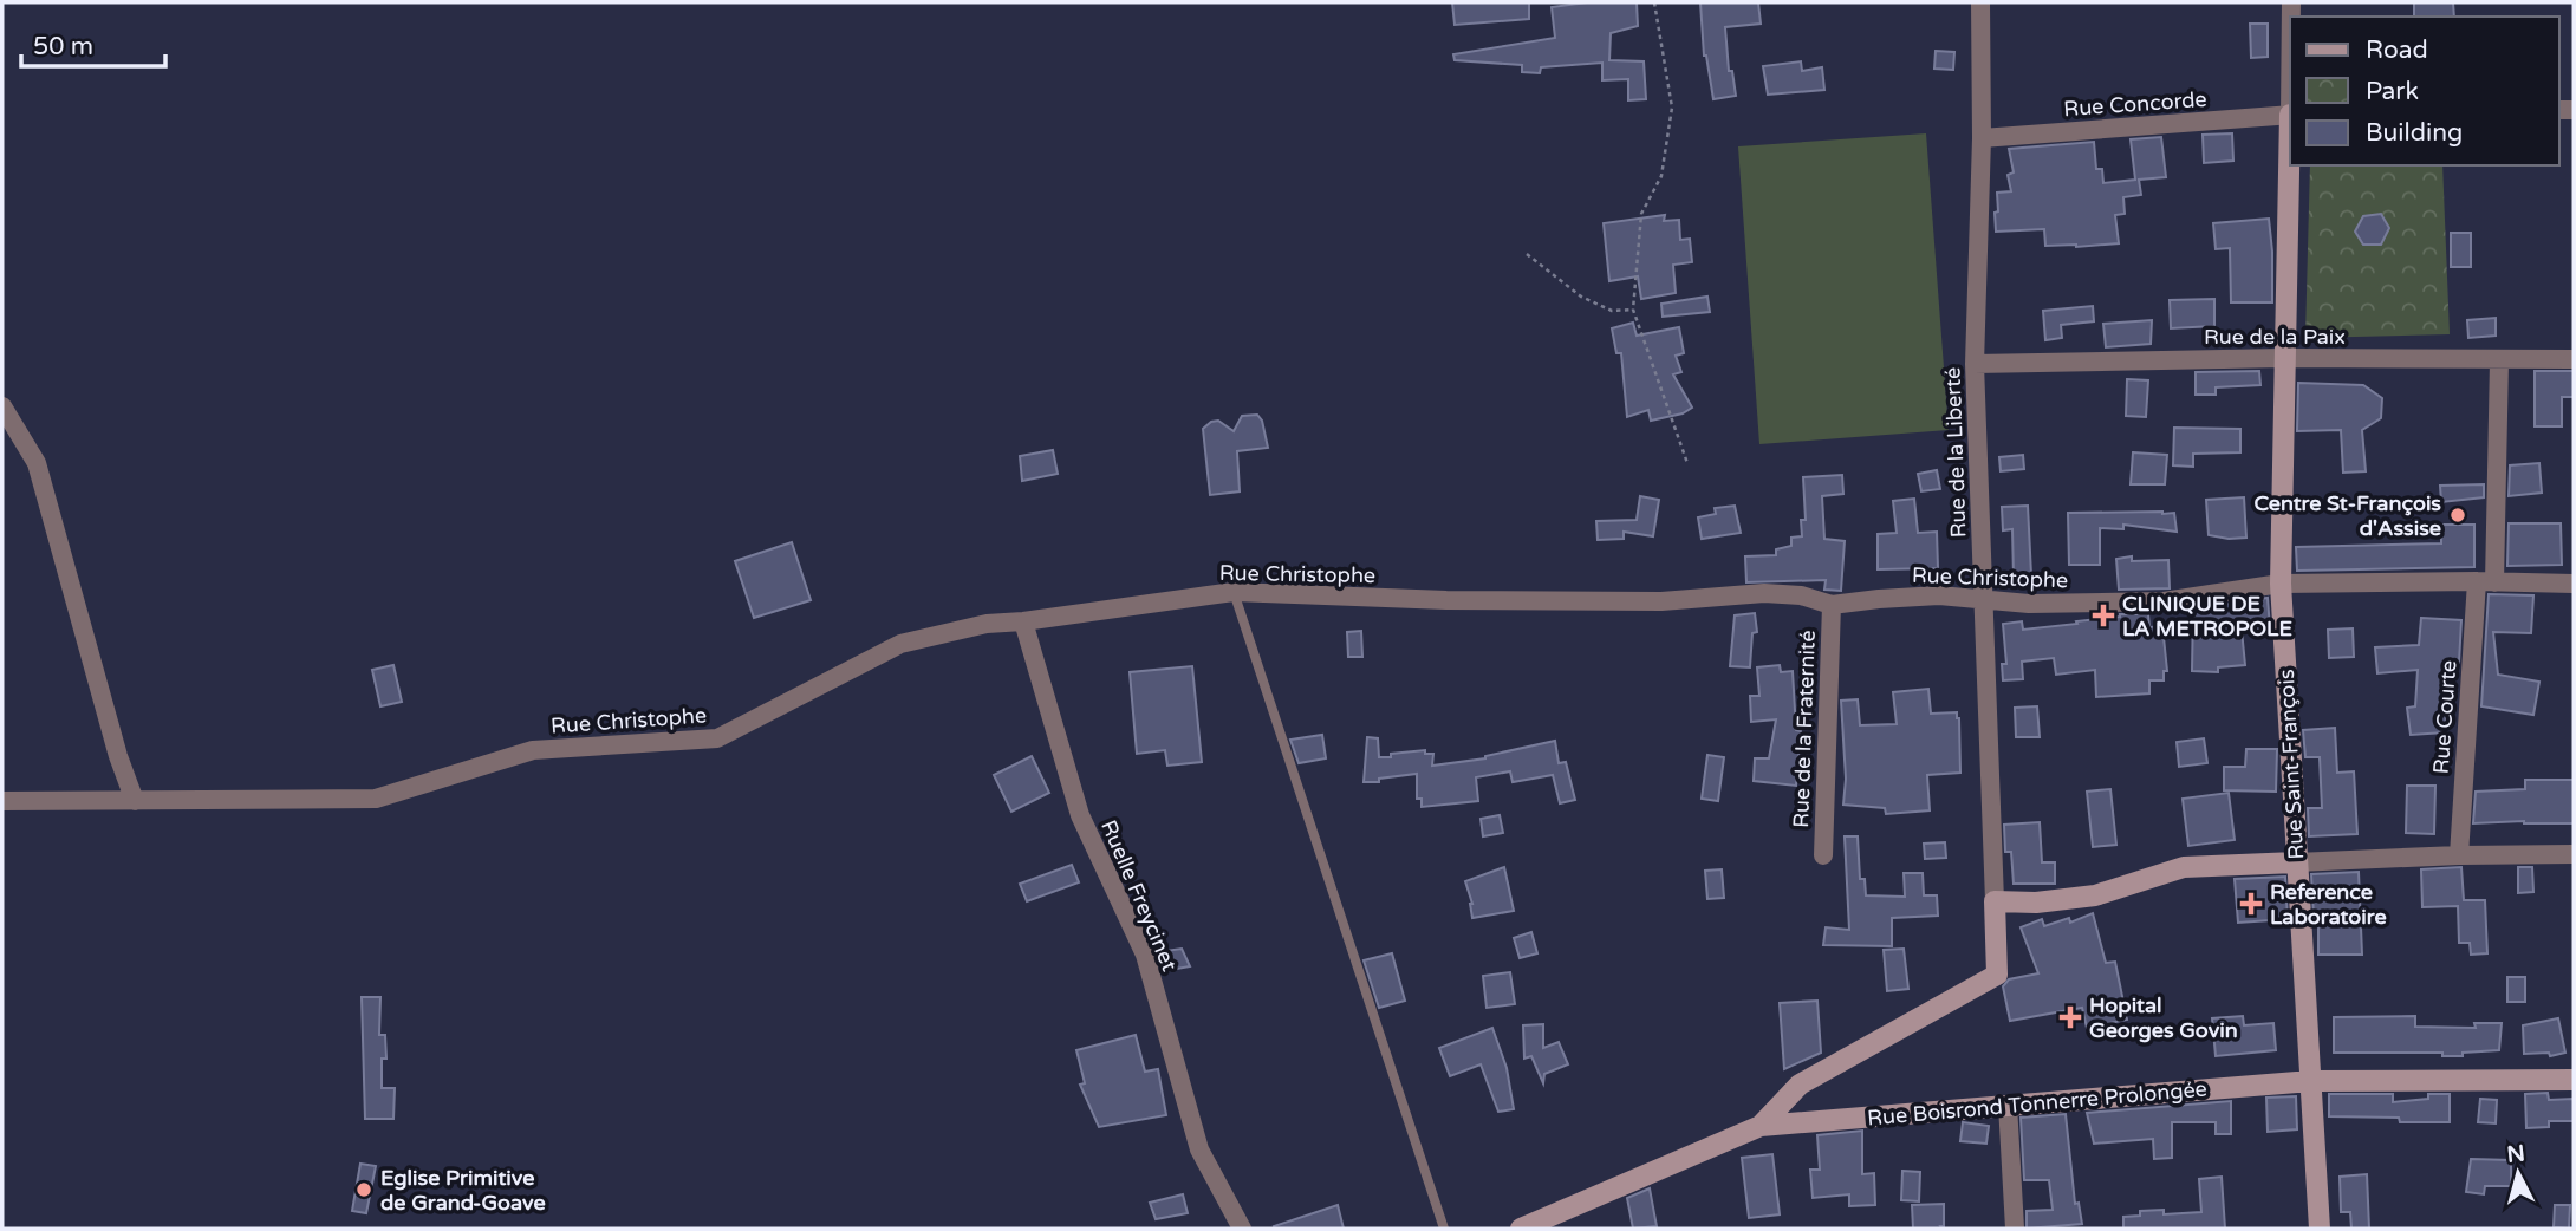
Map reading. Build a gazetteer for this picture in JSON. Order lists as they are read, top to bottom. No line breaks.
{"streets":{"street":["Rue Concorde","Rue de la Paix","Rue de la Liberté","Rue Christophe","Rue Courte","Rue de la Fraternité","Rue Saint-François","Ruelle Freycinet","Rue Boisrond Tonnerre Prolongée"]},"crossings":[["Rue Concorde","Rue de la Liberté"],["Rue de la Paix","Rue de la Liberté"],["Rue de la Paix","Rue Courte"],["Rue de la Paix","Rue Saint-François"],["Rue de la Liberté","Rue Christophe"],["Rue Christophe","Rue Courte"],["Rue Christophe","Rue de la Fraternité"],["Rue Christophe","Rue Saint-François"],["Rue Christophe","Ruelle Freycinet"],["Rue Saint-François","Rue Boisrond Tonnerre Prolongée"]],"places":{"other":["Centre St-François d'Assise","Eglise Primitive de Grand-Goave"],"health":["CLINIQUE DE LA METROPOLE","Reference Laboratoire","Hopital Georges Govin"]},"legend":["Road","Park","Building"],"scale_bar":"50 m","north":"top"}
